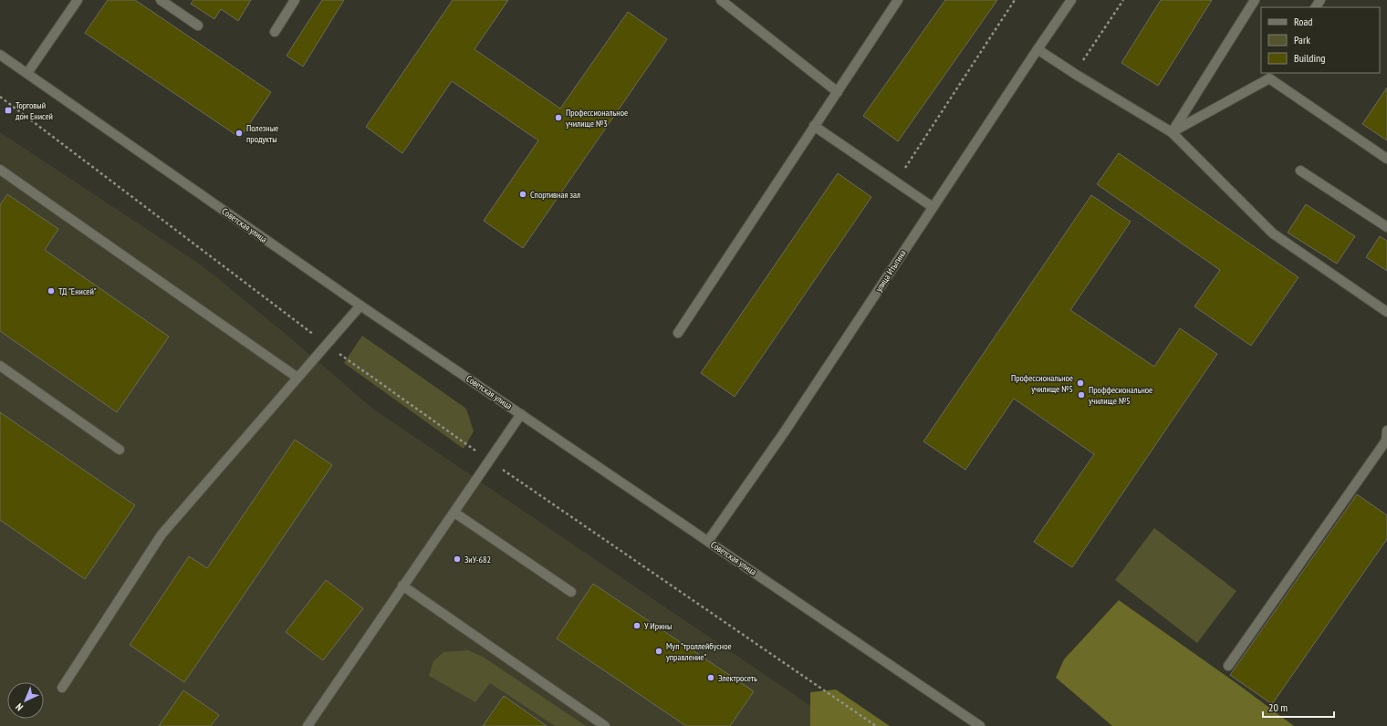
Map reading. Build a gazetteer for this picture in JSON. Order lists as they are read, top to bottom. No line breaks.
{"streets":{"street":["Советская улица","улица Итыгина"]},"crossings":[["Советская улица","улица Итыгина"]],"places":{"transit":["Торговый дом Енисей"],"other":["Профессиональное училище №3","Полезные продукты","Спортивная зал","ТД \"Енисей\"","Профессиональное училище №5","Проффесиональное училище №5","ЗиУ-682","У Ирины","Муп \"троллейбусное управление\"","Электросеть"]},"legend":["Road","Park","Building"],"scale_bar":"20 m","north":"bottom left"}
